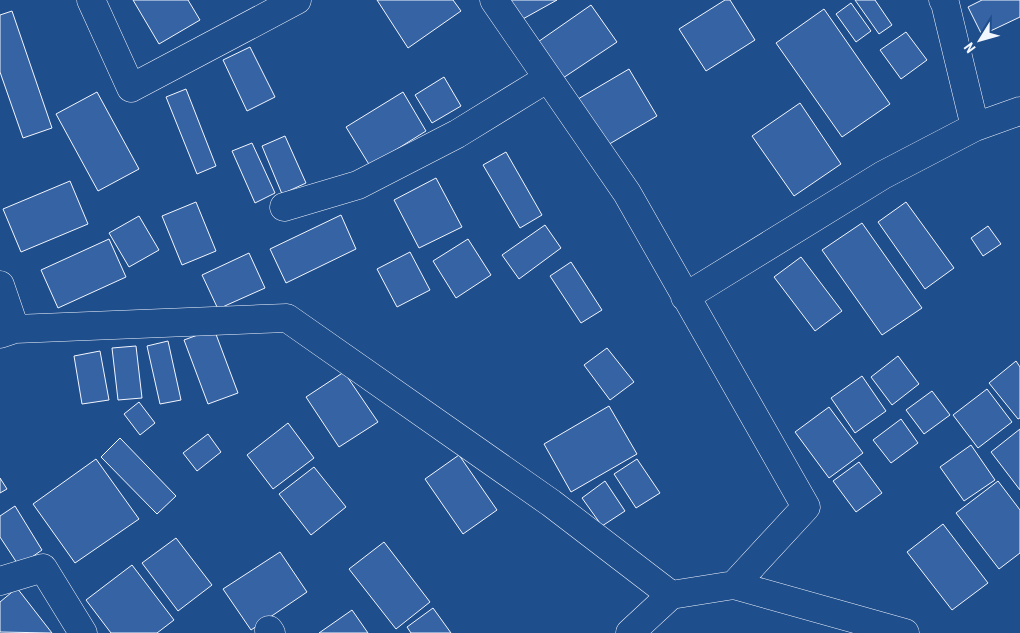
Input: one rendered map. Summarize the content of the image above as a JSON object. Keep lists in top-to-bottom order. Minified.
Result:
{"north":"bottom left"}
